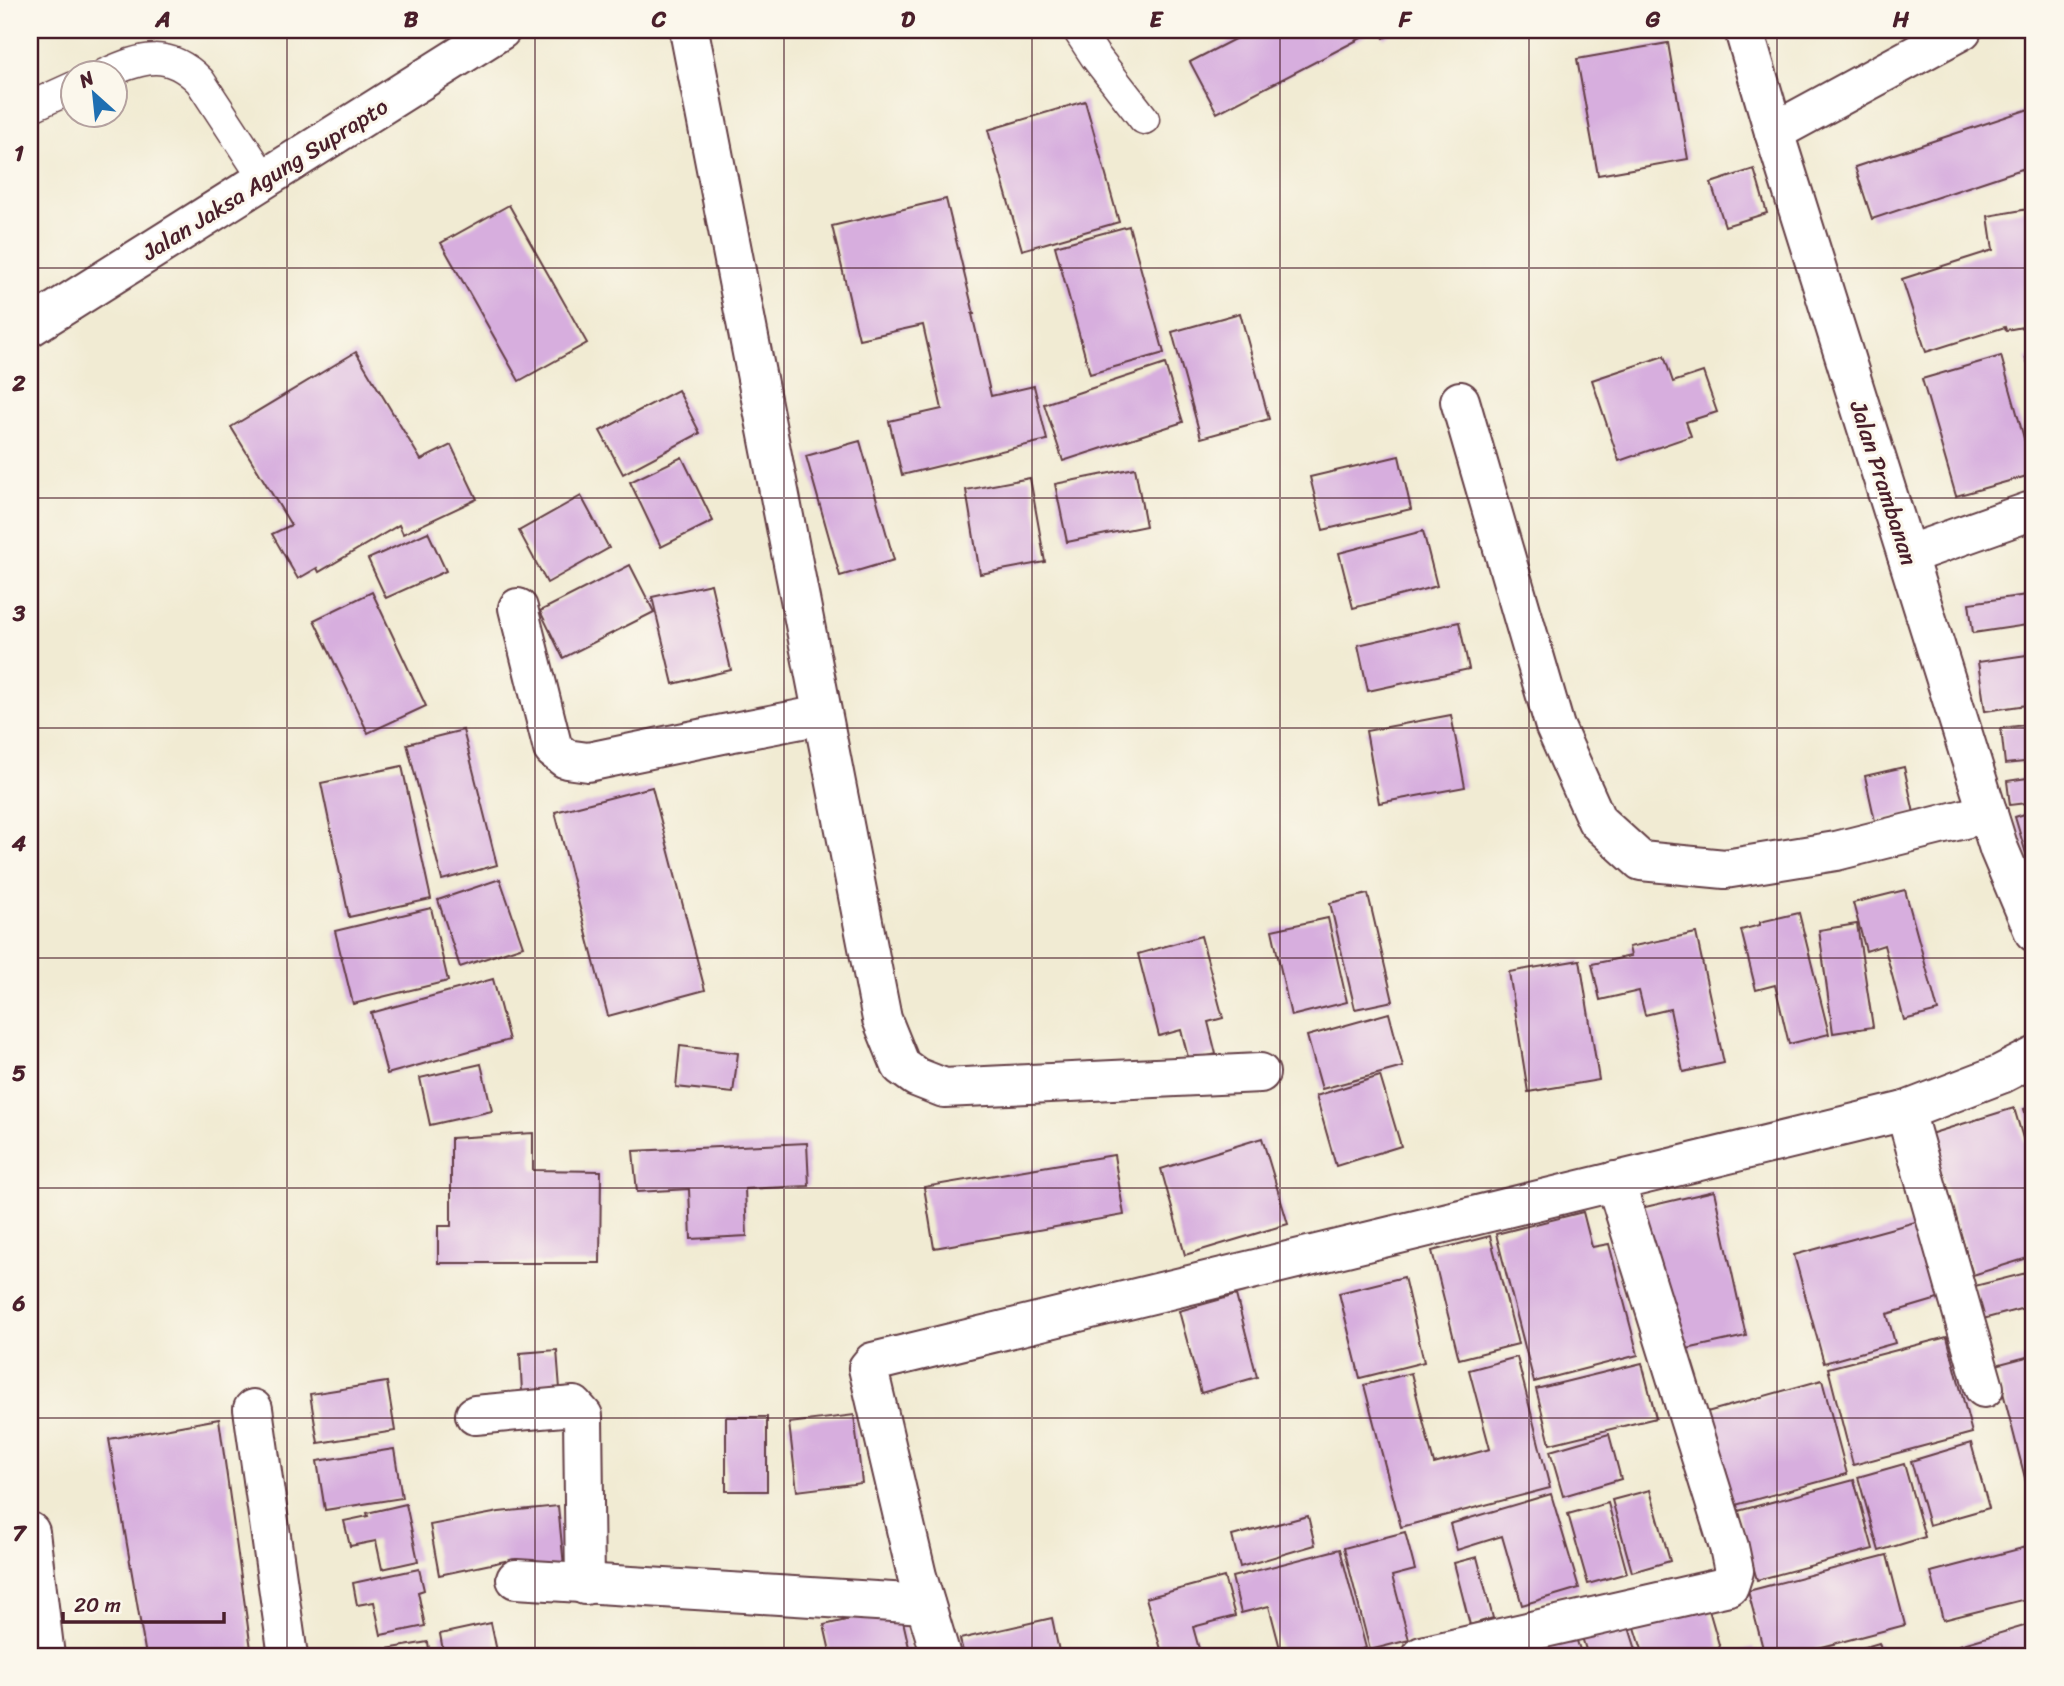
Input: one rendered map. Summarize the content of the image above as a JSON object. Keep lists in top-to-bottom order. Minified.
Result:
{"streets":{"street":["Jalan Jaksa Agung Suprapto","Jalan Prambanan"]},"scale_bar":"20 m","north":"top left","grid":{"columns":["A","B","C","D","E","F","G","H"],"rows":["1","2","3","4","5","6","7"]}}
